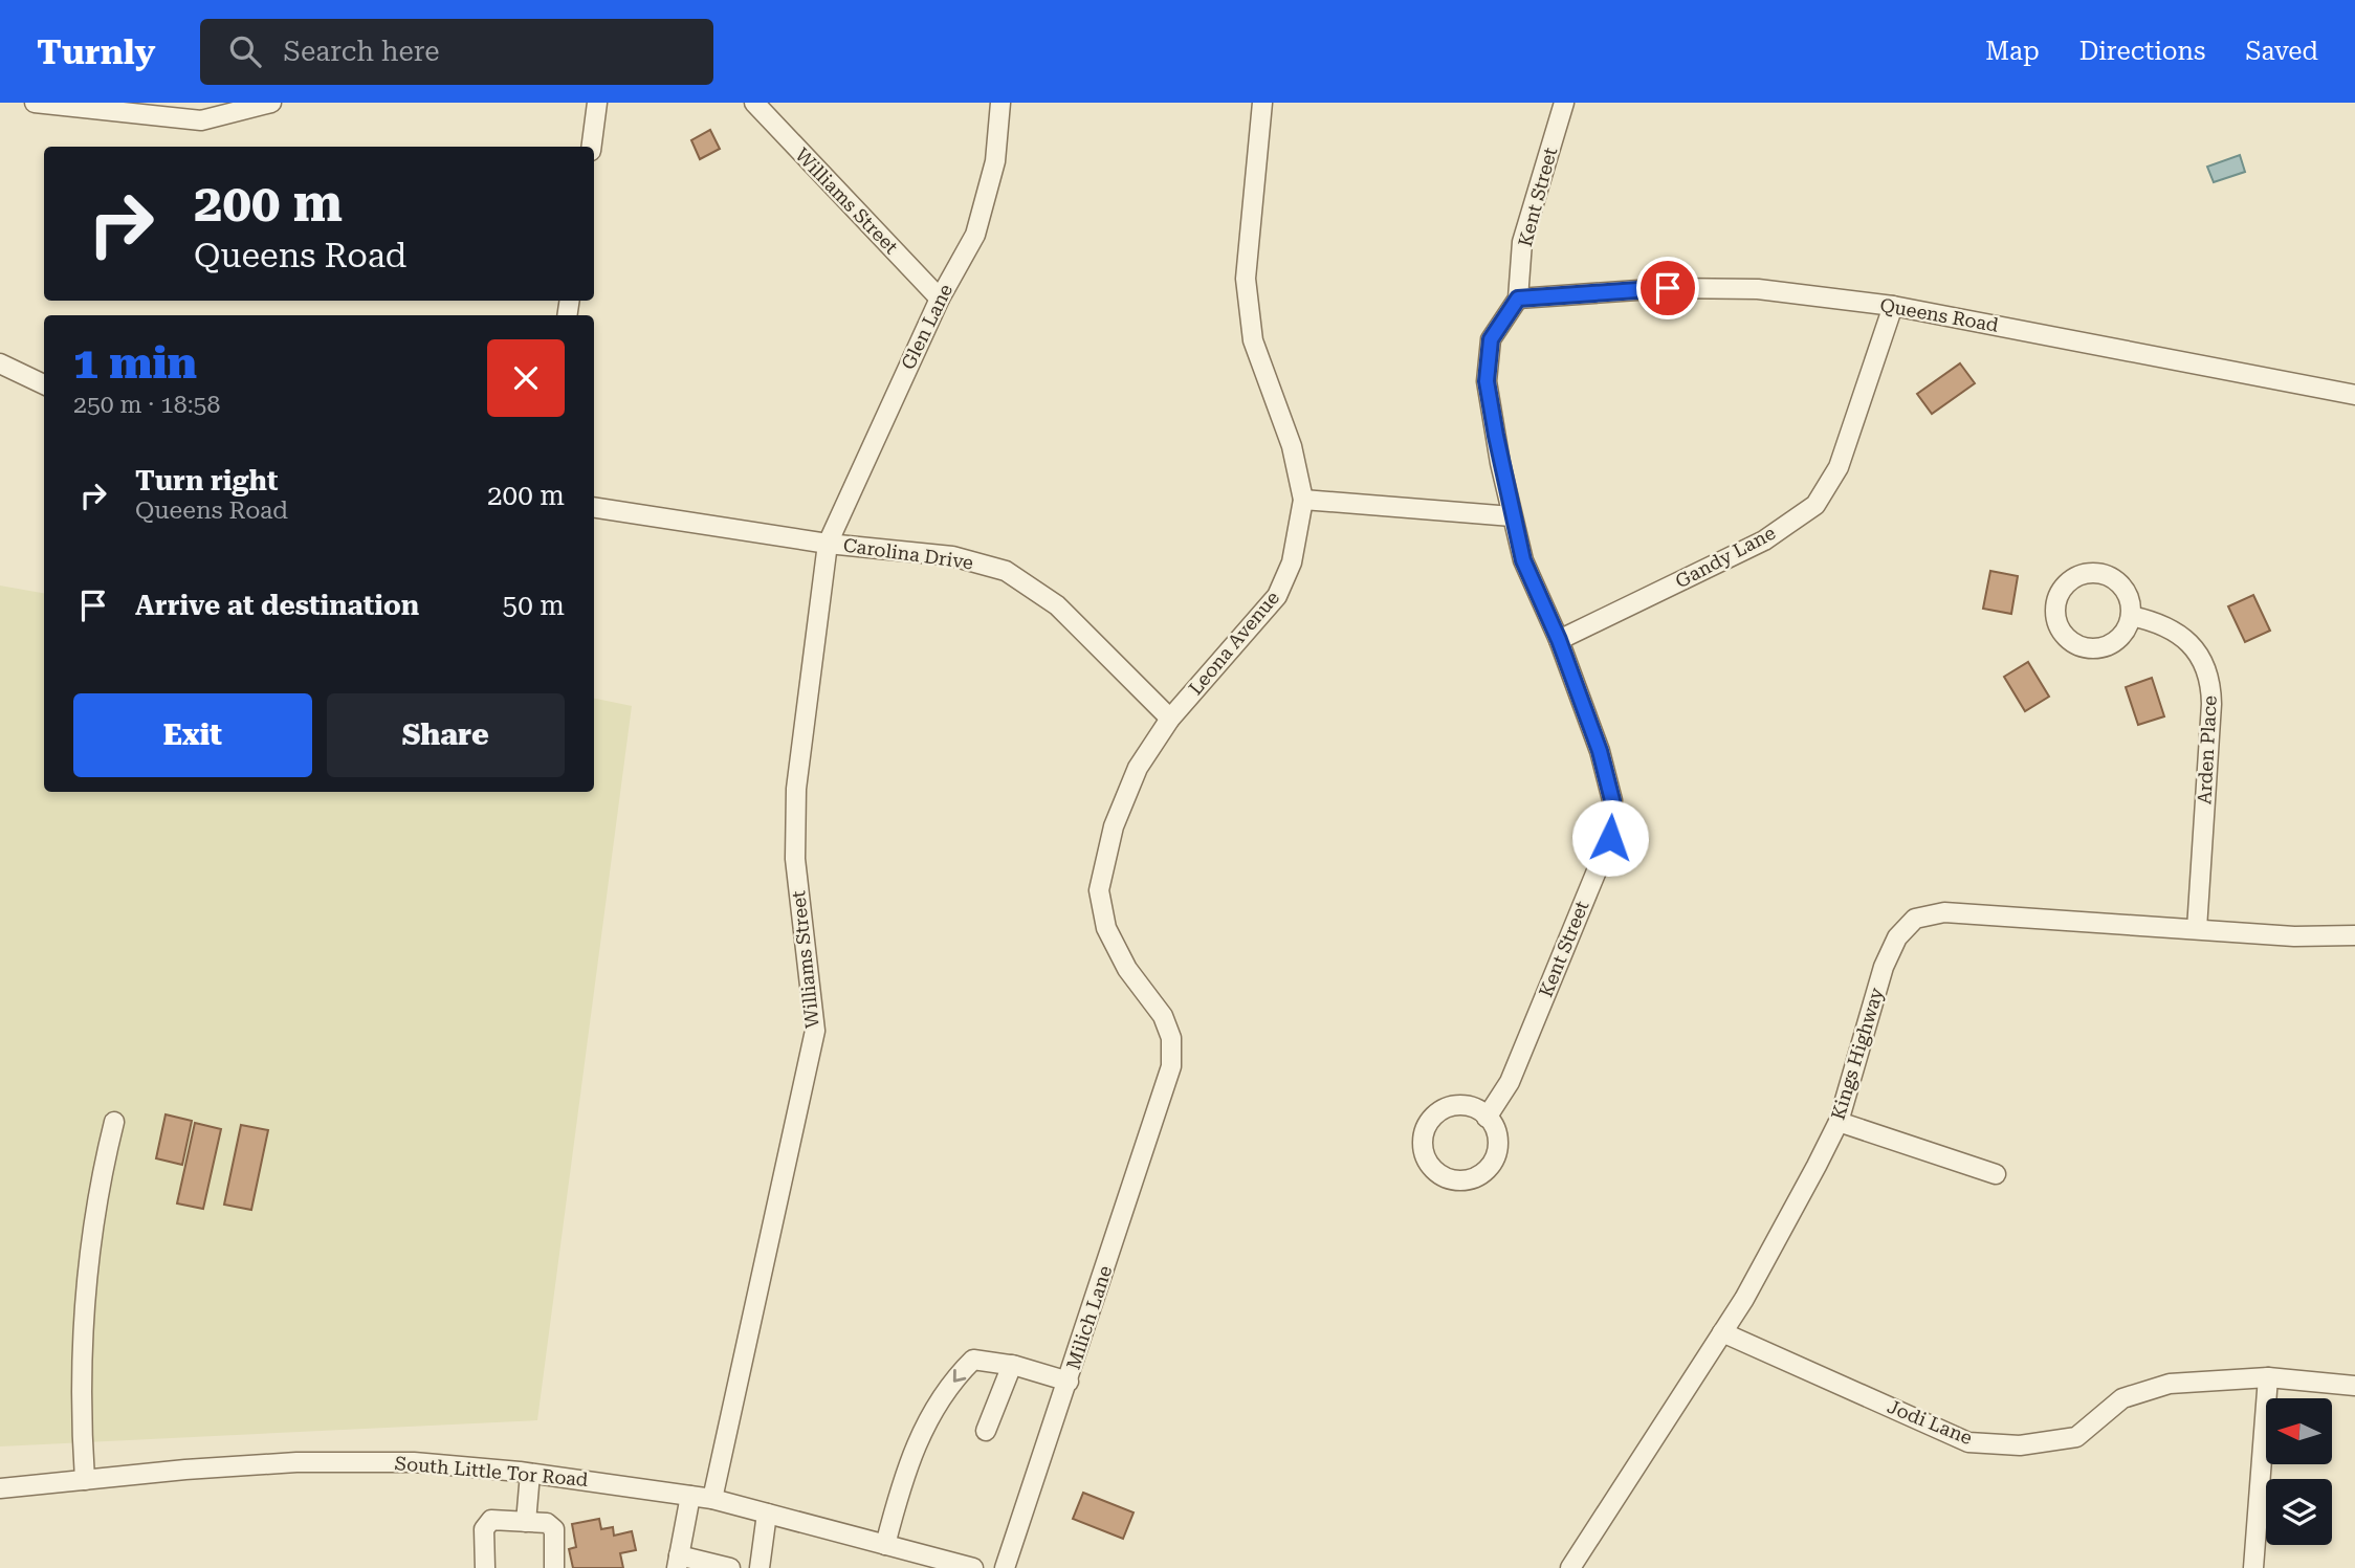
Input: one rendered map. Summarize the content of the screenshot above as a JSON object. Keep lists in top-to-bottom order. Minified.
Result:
{"streets":{"street":["Kent Street","Williams Street","Queens Road","Glen Lane","Carolina Drive","Gandy Lane","Leona Avenue","Arden Place","Kings Highway","Milich Lane","Jodi Lane","South Little Tor Road"]},"crossings":[["Kent Street","Queens Road"],["Kent Street","Gandy Lane"],["Williams Street","Glen Lane"],["Williams Street","Carolina Drive"],["Williams Street","South Little Tor Road"],["Queens Road","Gandy Lane"],["Glen Lane","Carolina Drive"],["Carolina Drive","Leona Avenue"],["Leona Avenue","Milich Lane"],["Arden Place","Kings Highway"],["Kings Highway","Jodi Lane"]],"north":"left","page":{"header":"Turnly","search":"Search here","nav":["Map","Directions","Saved"],"turn":["200 m","Queens Road"],"heading":["1 min","250 m · 18:58"],"list":[{"name":"Turn right","note":"Queens Road","value":"200 m"},{"name":"Arrive at destination","value":"50 m"}],"buttons":["Exit","Share"]}}
